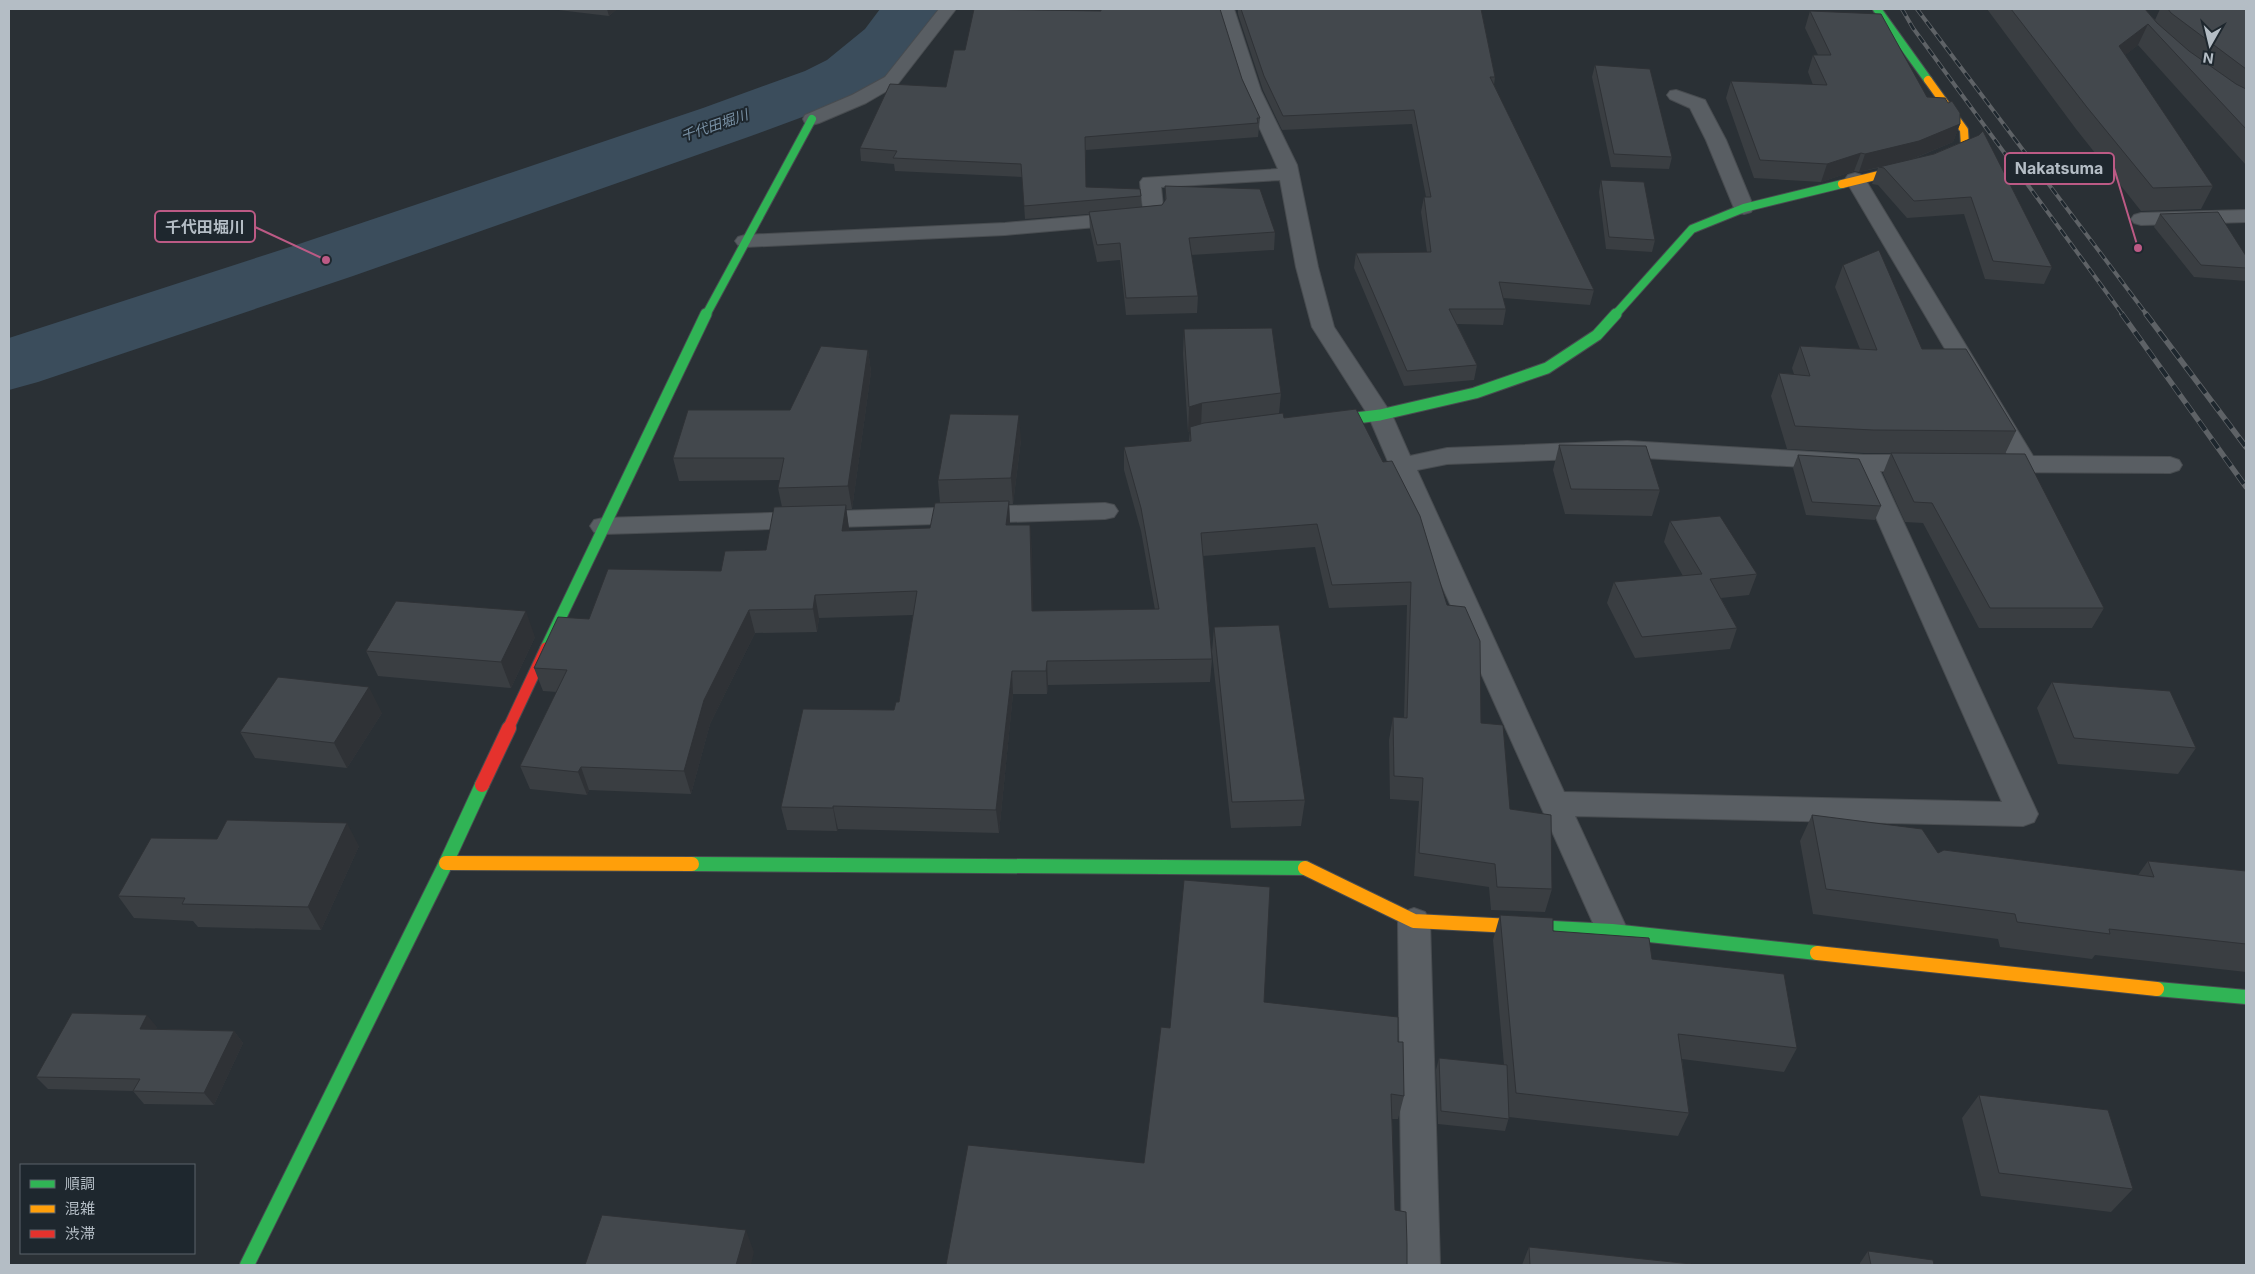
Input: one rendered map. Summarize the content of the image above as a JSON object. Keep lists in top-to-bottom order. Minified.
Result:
{"water":["千代田堀川"],"places":["Nakatsuma","千代田堀川"],"legend":["順調","混雑","渋滞"],"north":"bottom"}
